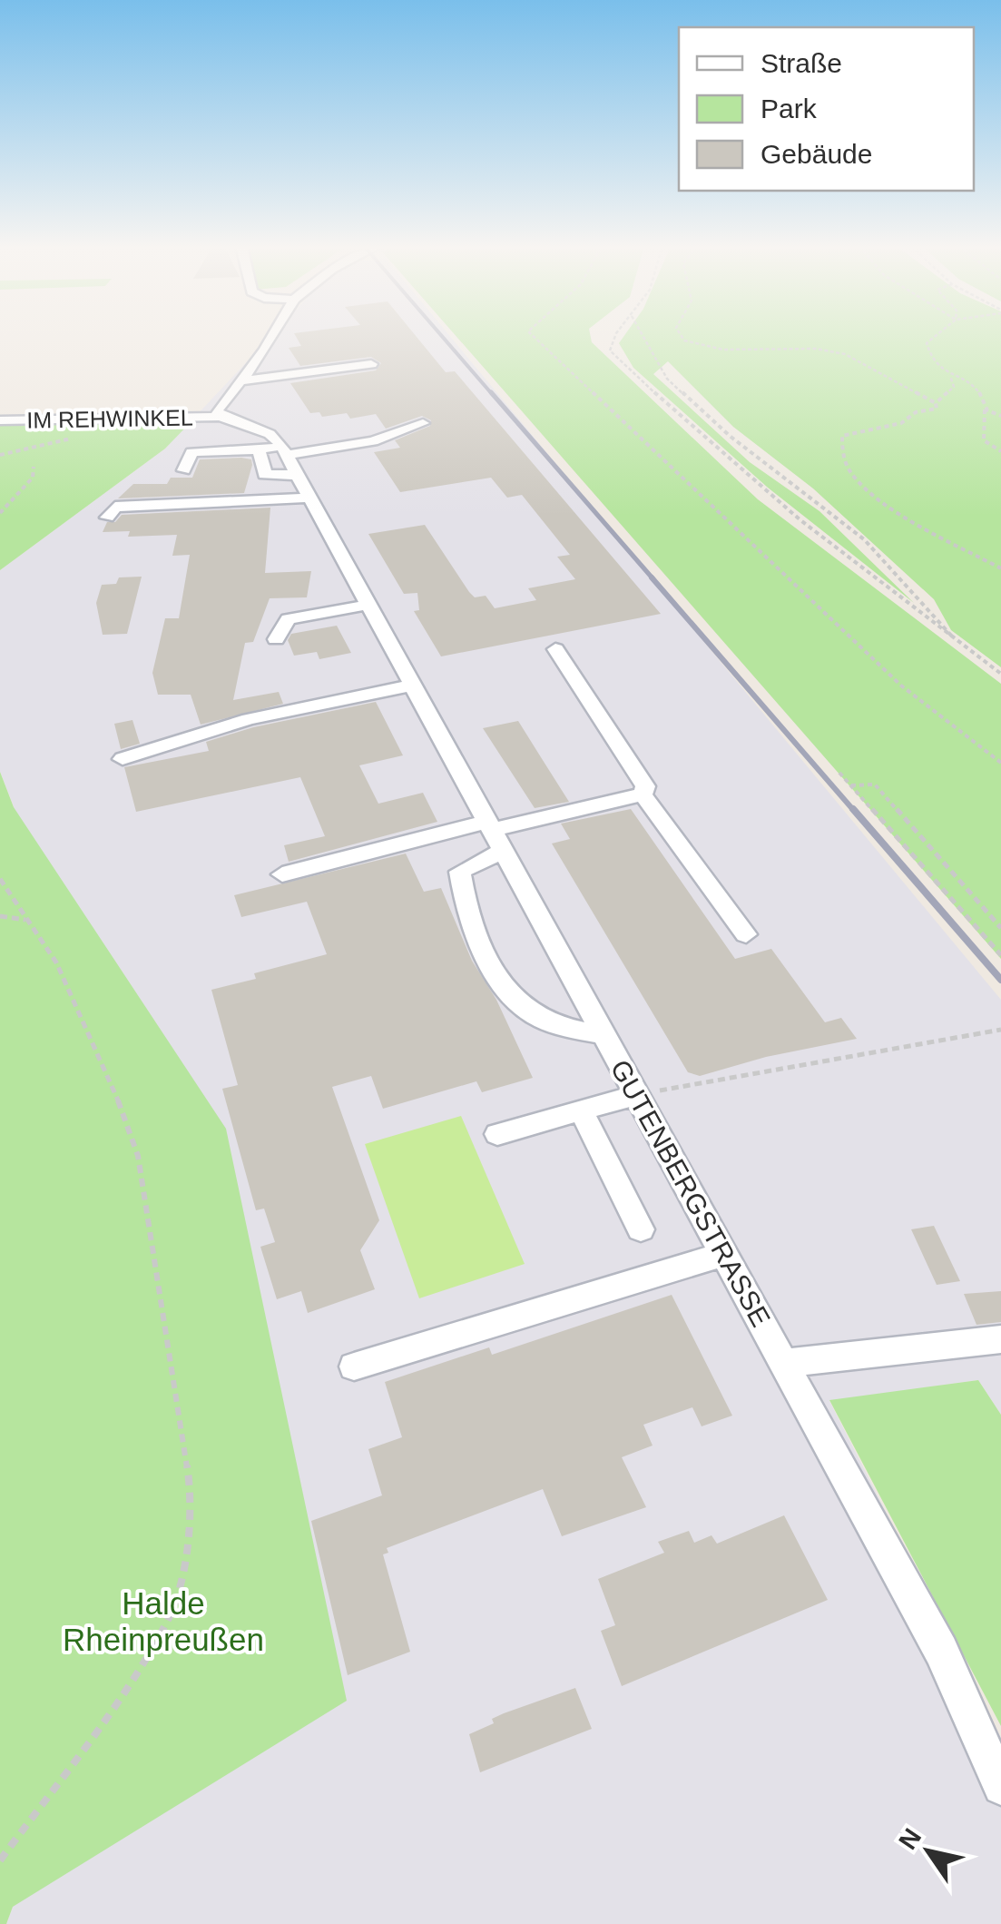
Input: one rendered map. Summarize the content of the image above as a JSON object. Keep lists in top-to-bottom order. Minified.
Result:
{"streets":{"street":["IM REHWINKEL","GUTENBERGSTRASSE"]},"parks":["Halde Rheinpreußen"],"legend":["Straße","Park","Gebäude"],"north":"top left"}
